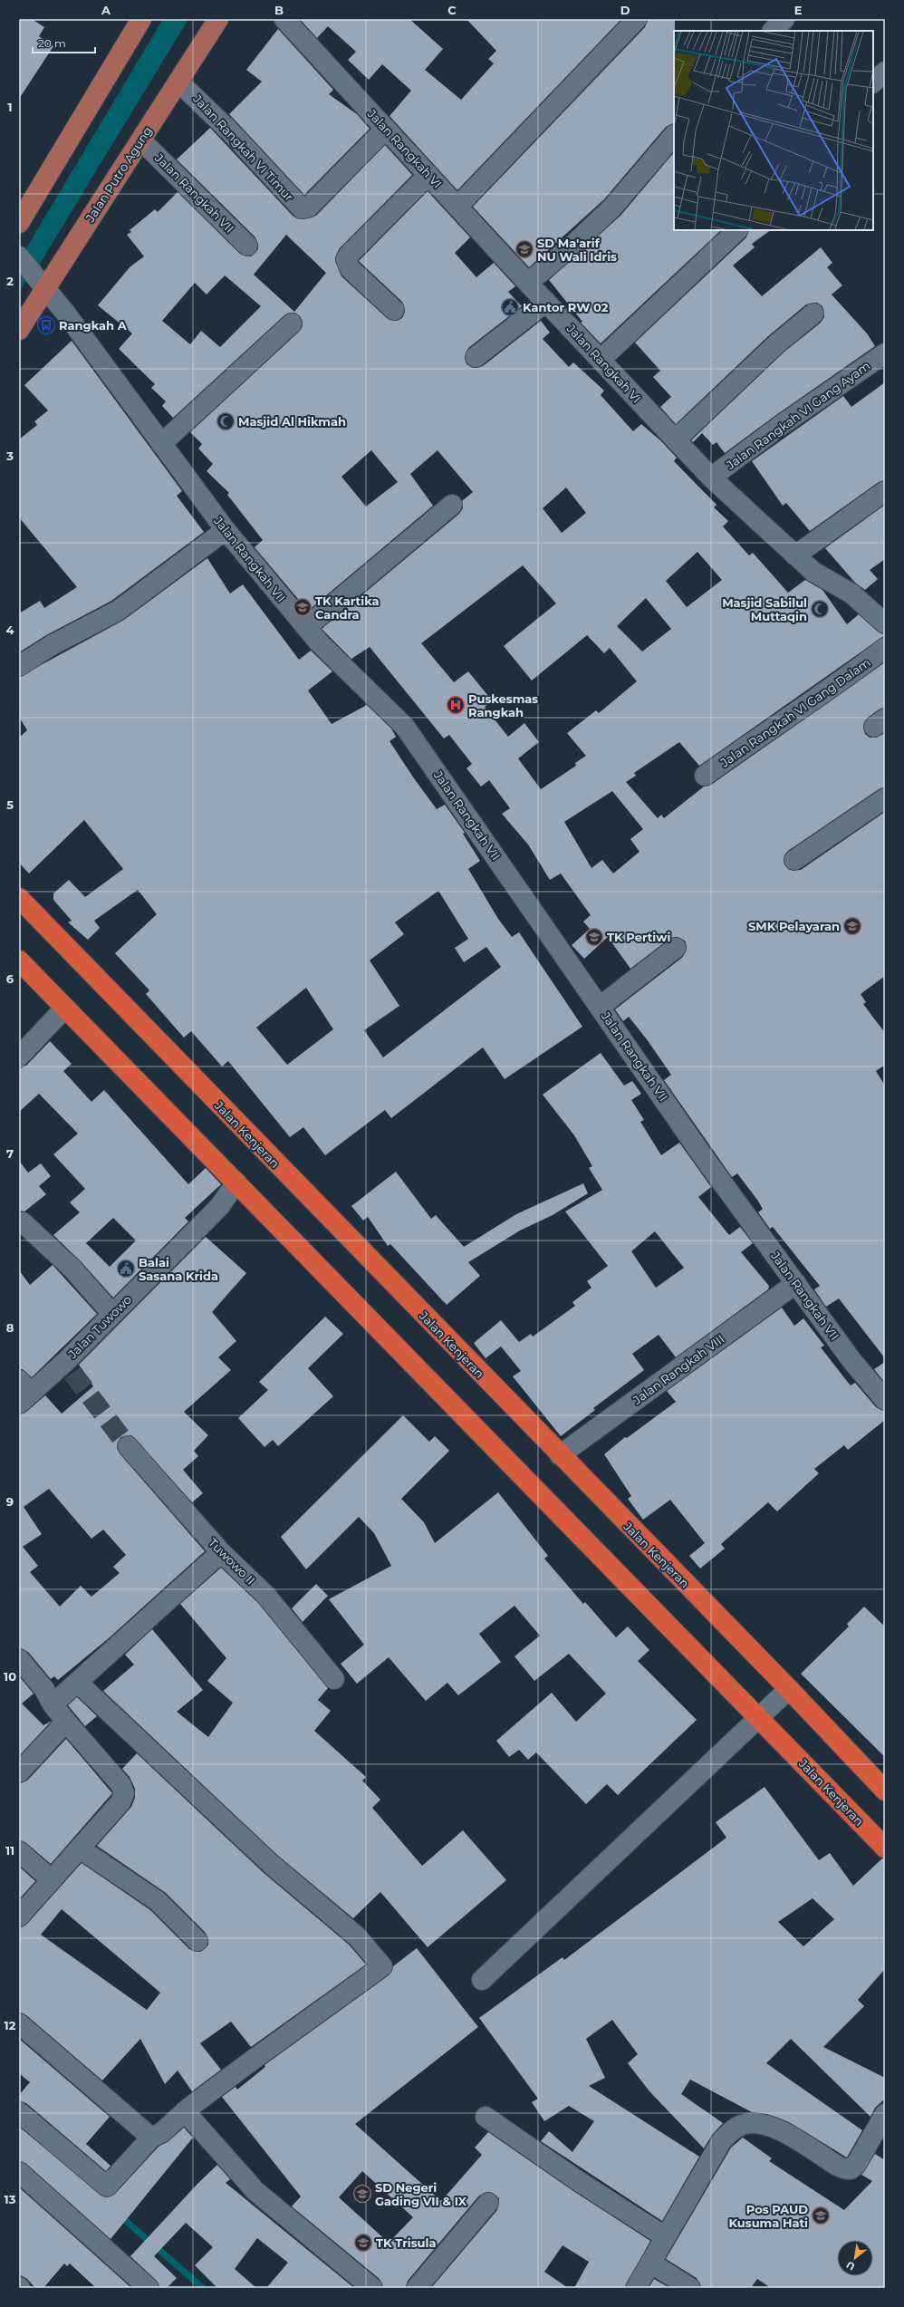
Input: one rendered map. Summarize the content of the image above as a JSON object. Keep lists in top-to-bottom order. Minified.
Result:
{"streets":{"highway":["Jalan Kenjeran"],"main road":["Jalan Putro Agung"],"street":["Jalan Rangkah VI Timur","Jalan Rangkah VI","Jalan Rangkah VII","Jalan Rangkah VI Gang Ayam","Jalan Rangkah VI Gang Dalam","Jalan Tuwowo","Jalan Rangkah VIII","Tuwowo II"]},"crossings":[["Jalan Rangkah VI Timur","Jalan Rangkah VI"],["Jalan Rangkah VI Timur","Jalan Putro Agung"],["Jalan Rangkah VI","Jalan Rangkah VI Gang Ayam"],["Jalan Putro Agung","Jalan Rangkah VII"],["Jalan Rangkah VII","Jalan Rangkah VIII"],["Jalan Kenjeran","Jalan Tuwowo"],["Jalan Kenjeran","Jalan Rangkah VIII"]],"places":{"school or university":["SD Ma'arif NU Wali Idris","TK Kartika Candra","SMK Pelayaran","TK Pertiwi","SD Negeri Gading VII & IX","Pos PAUD Kusuma Hati","TK Trisula"],"public building":["Kantor RW 02","Balai Sasana Krida"],"bus stop":["Rangkah A"],"mosque":["Masjid Al Hikmah","Masjid Sabilul Muttaqin"],"hospital":["Puskesmas Rangkah"]},"scale_bar":"20 m","north":"bottom left","grid":{"columns":["A","B","C","D","E"],"rows":["1","2","3","4","5","6","7","8","9","10","11","12","13"]}}
